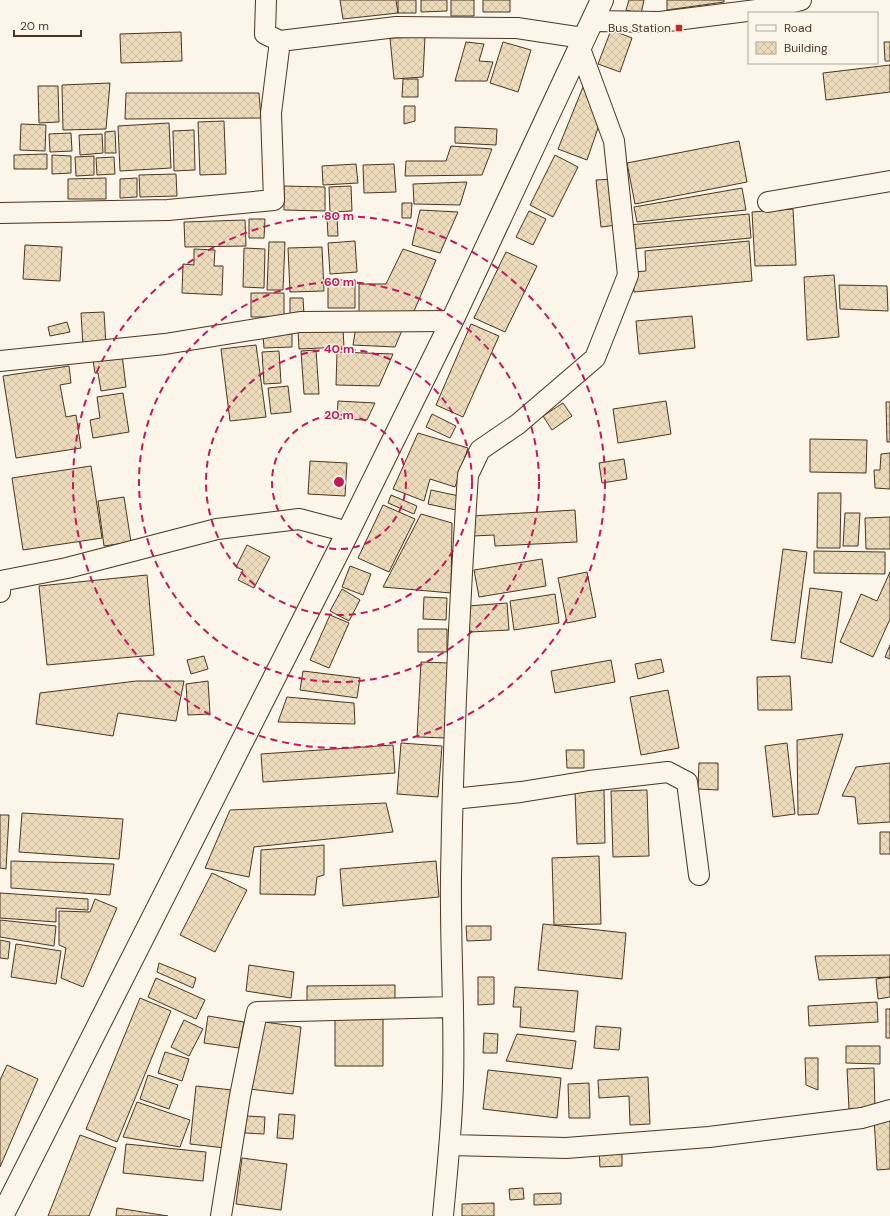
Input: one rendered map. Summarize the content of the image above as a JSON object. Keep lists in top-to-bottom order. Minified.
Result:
{"places":{"transit":["Bus Station"]},"legend":["Road","Building"],"scale_bar":"20 m","rings":["80 m","60 m","40 m","20 m"]}
